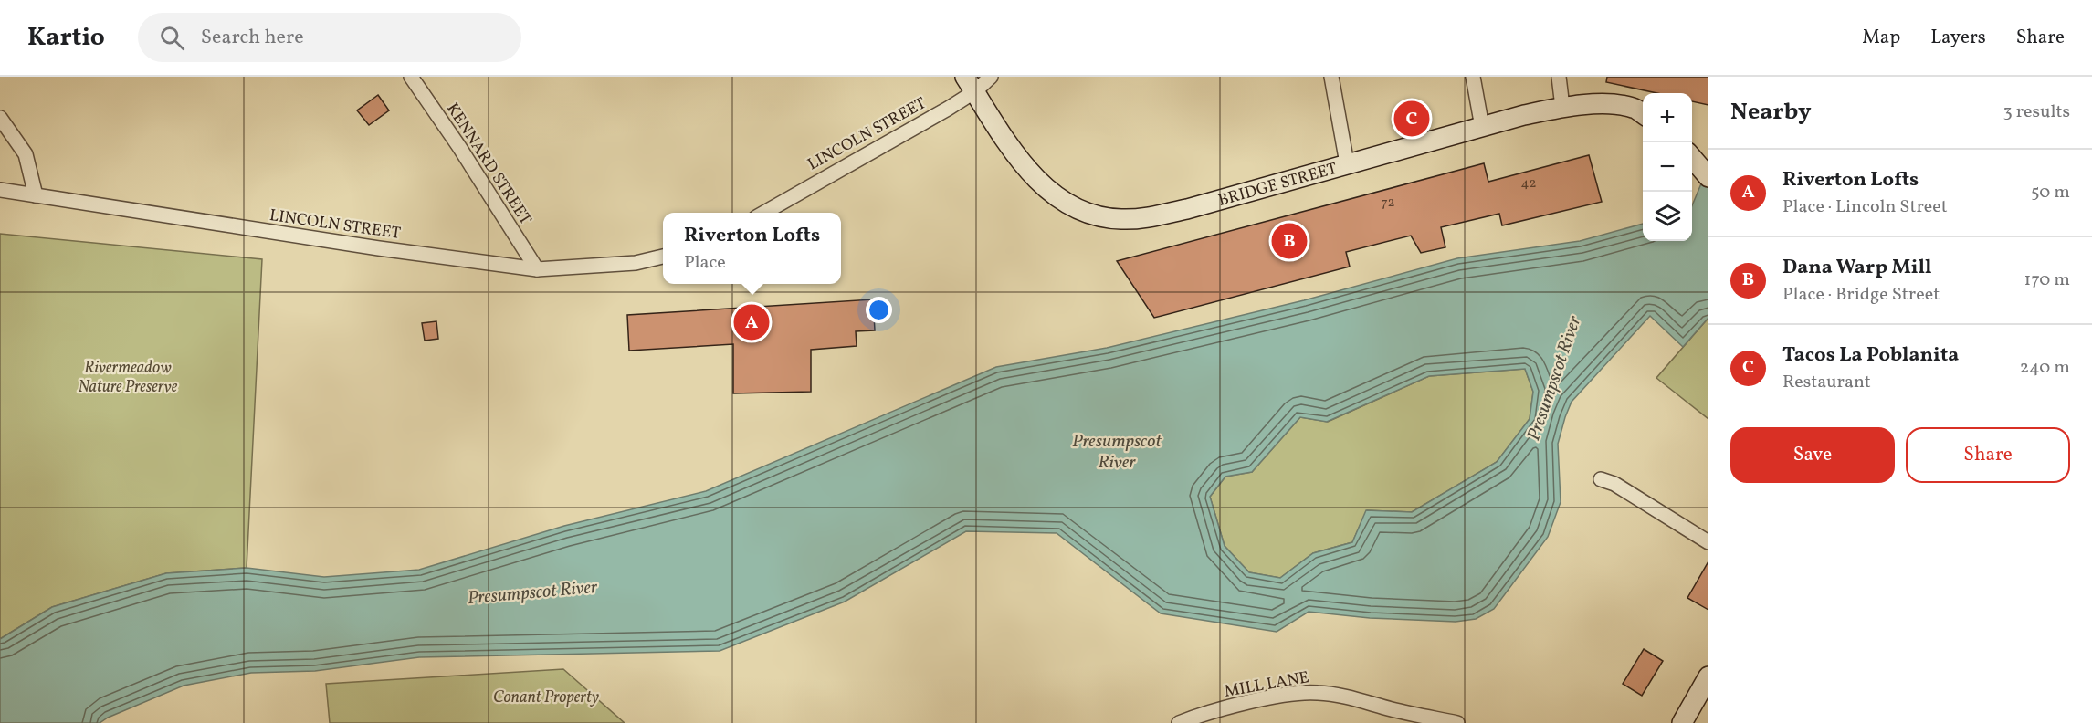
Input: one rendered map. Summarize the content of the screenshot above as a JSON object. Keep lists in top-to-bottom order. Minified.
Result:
{"streets":{"street":["LINCOLN STREET","KENNARD STREET","BRIDGE STREET","MILL LANE"]},"crossings":[["LINCOLN STREET","KENNARD STREET"],["LINCOLN STREET","BRIDGE STREET"]],"water":["Presumpscot River"],"parks":["Rivermeadow Nature Preserve","Conant Property"],"house_numbers":["42","72"],"page":{"header":"Kartio","search":"Search here","nav":["Map","Layers","Share"],"heading":["Nearby","3 results"],"map_buttons":["+","−"],"pins":["C","B","A"],"list":[{"mark":"A","name":"Riverton Lofts","note":"Place · Lincoln Street","value":"50 m"},{"mark":"B","name":"Dana Warp Mill","note":"Place · Bridge Street","value":"170 m"},{"mark":"C","name":"Tacos La Poblanita","note":"Restaurant","value":"240 m"}],"popup":["Riverton Lofts","Place"],"buttons":["Save","Share"]}}
